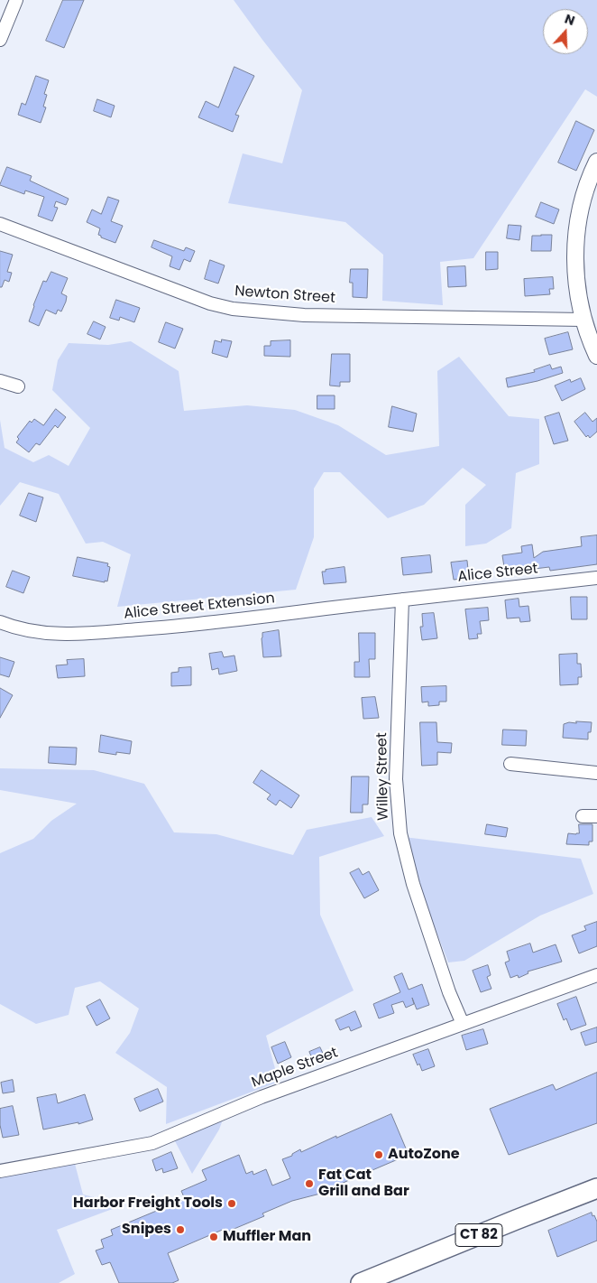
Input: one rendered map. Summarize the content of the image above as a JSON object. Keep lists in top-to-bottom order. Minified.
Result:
{"streets":{"main road":["CT 82"],"street":["Newton Street","Alice Street","Alice Street Extension","Willey Street","Maple Street"]},"crossings":[["Alice Street","Alice Street Extension"],["Alice Street","Willey Street"],["Alice Street Extension","Willey Street"],["Willey Street","Maple Street"]],"places":["AutoZone","Fat Cat Grill and Bar","Harbor Freight Tools","Snipes","Muffler Man"],"north":"top"}
